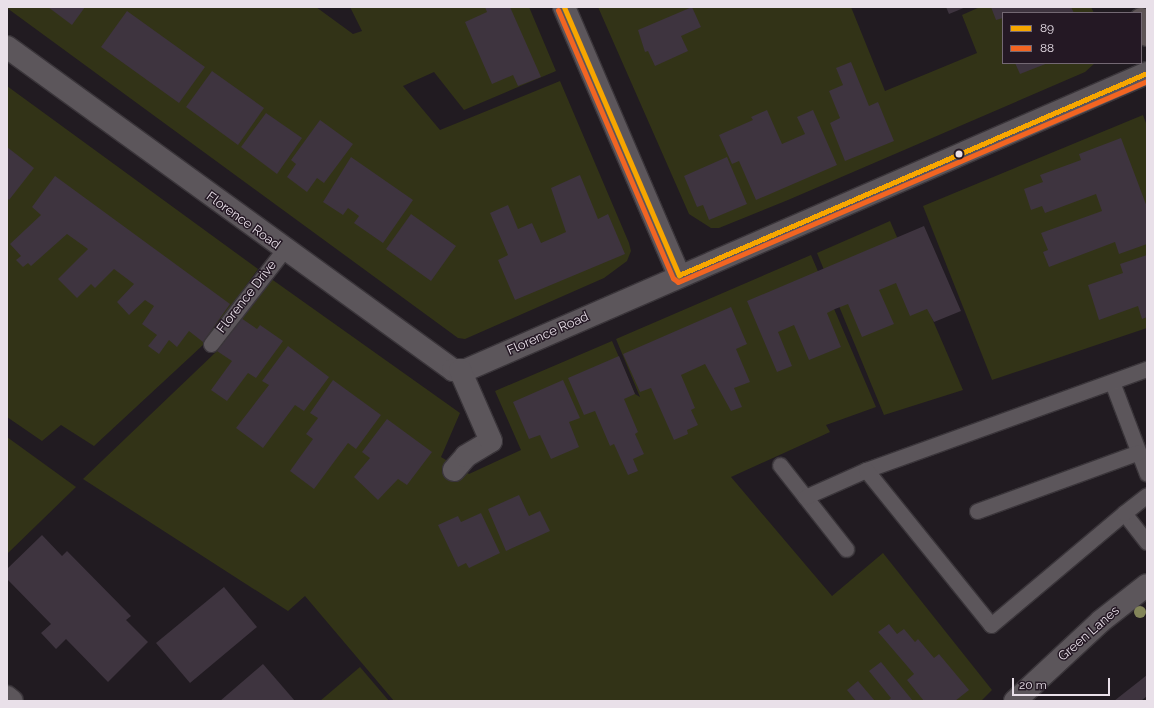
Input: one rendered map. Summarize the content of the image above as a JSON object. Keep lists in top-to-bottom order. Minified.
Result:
{"streets":{"street":["Florence Road","Green Lanes"],"lane":["Florence Drive"]},"crossings":[["Florence Road","Florence Drive"]],"lines":["transit line 89","transit line 88"],"legend":["89","88"],"scale_bar":"20 m"}
